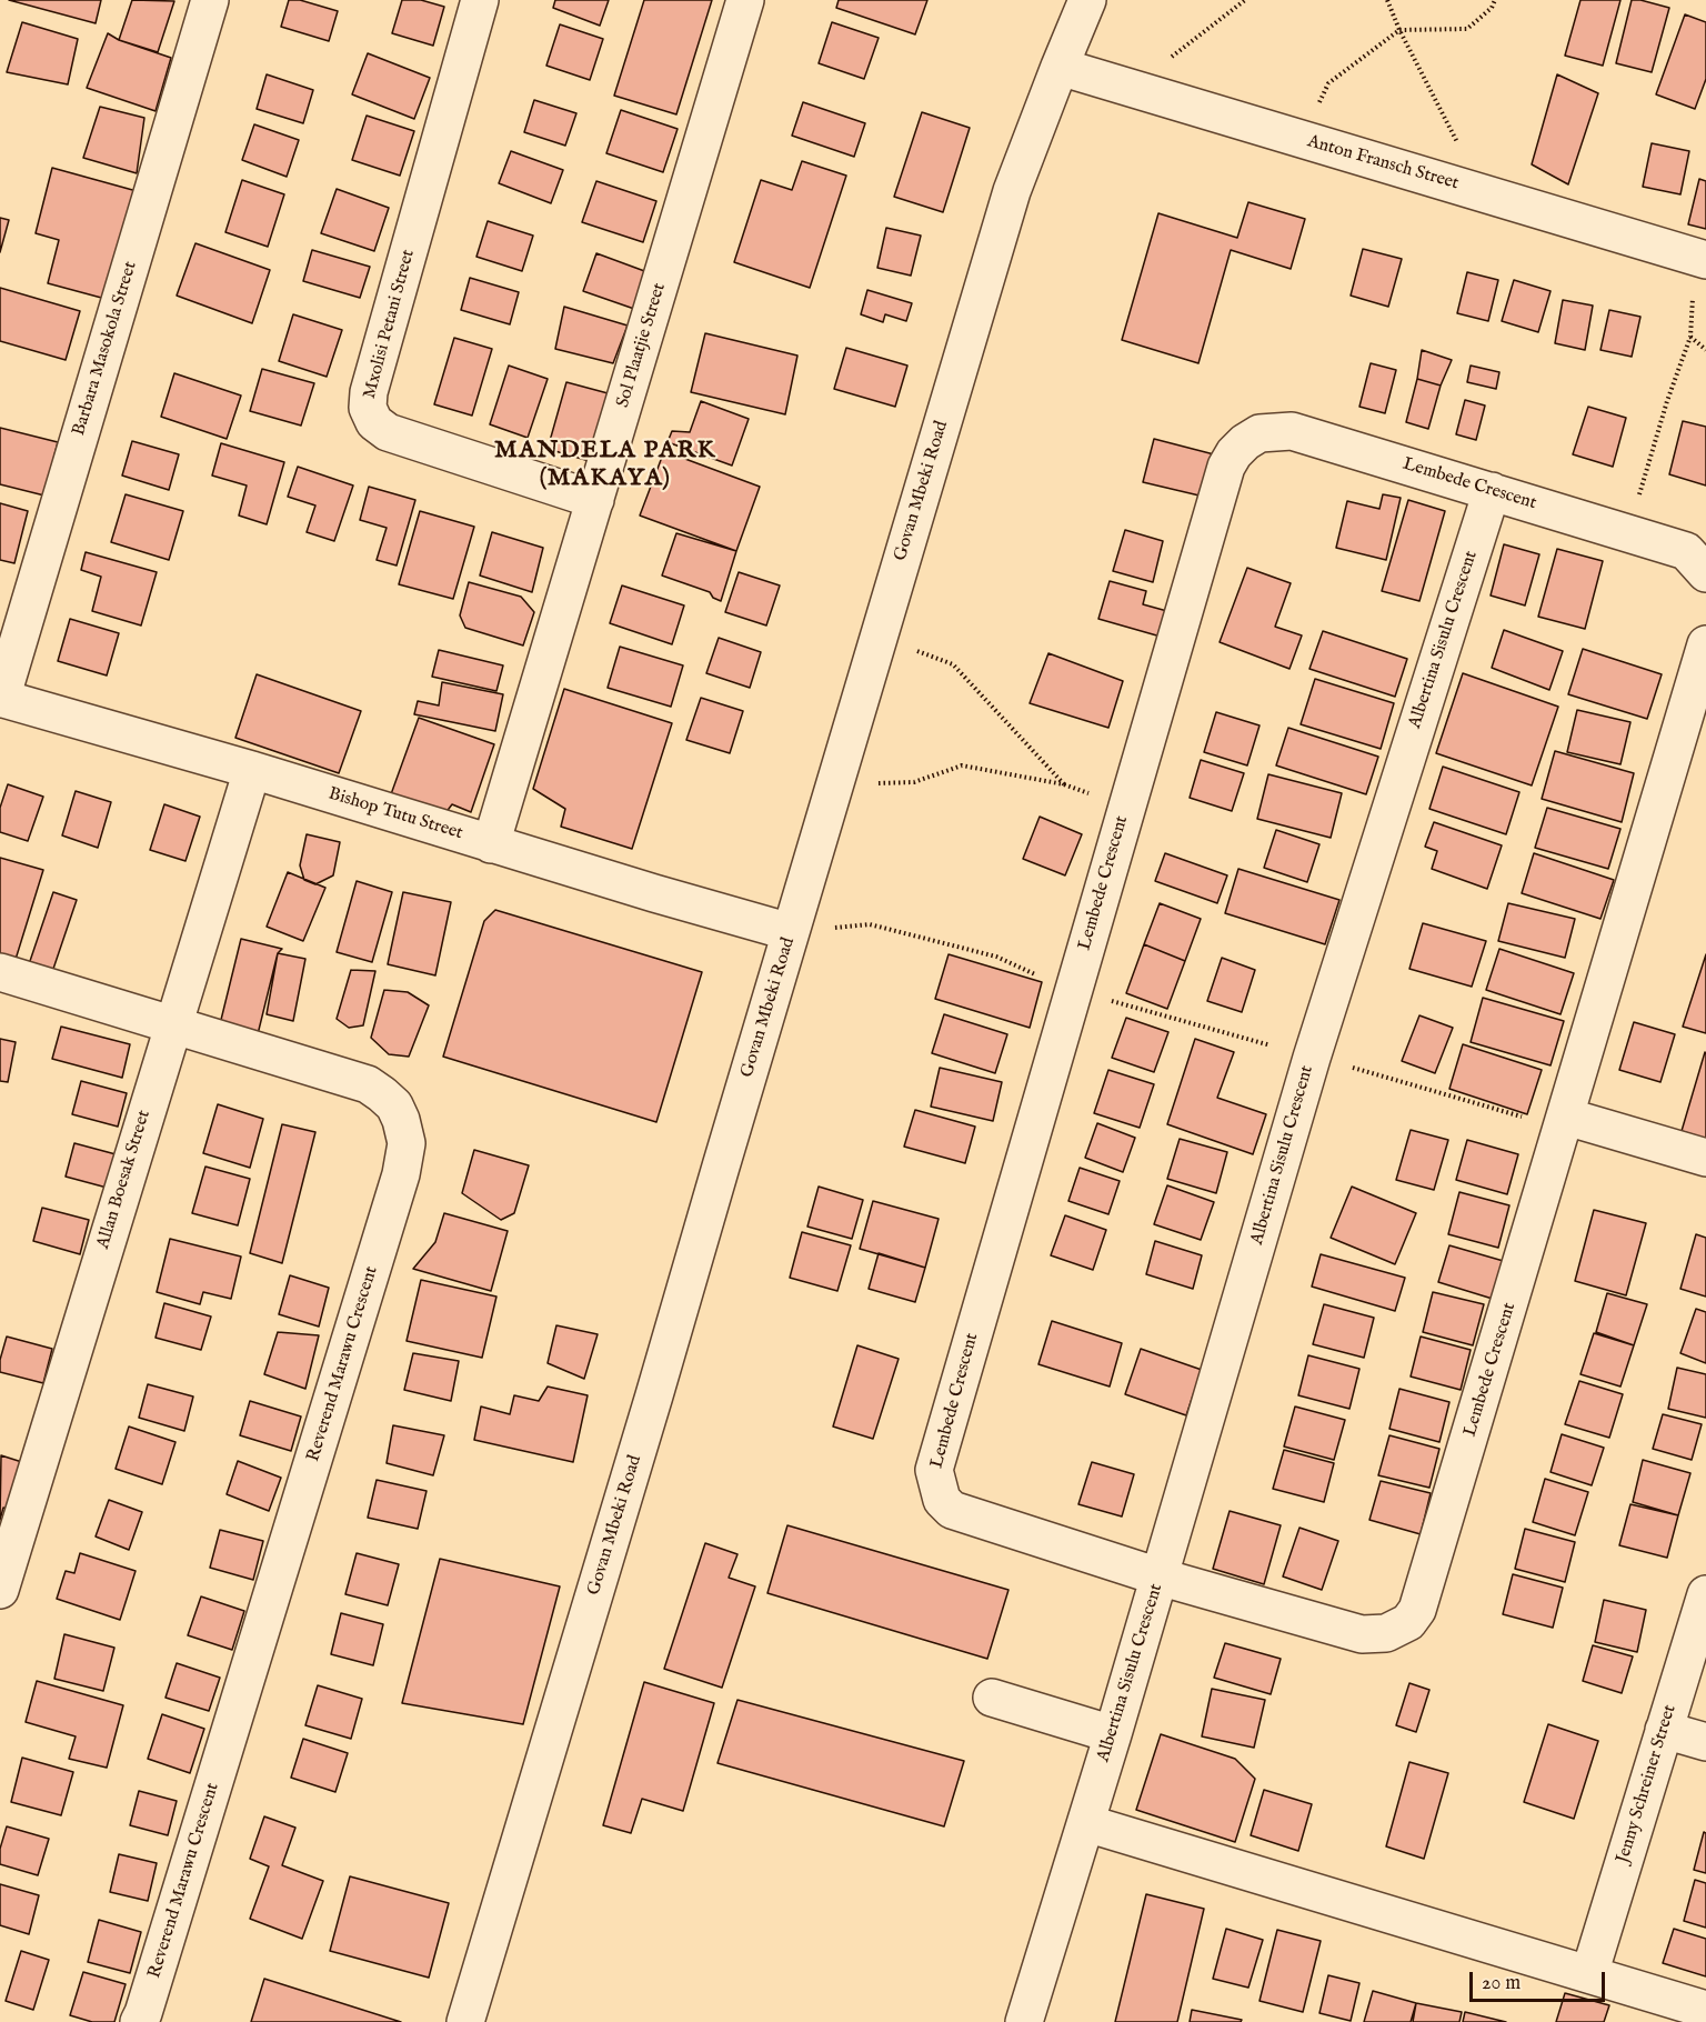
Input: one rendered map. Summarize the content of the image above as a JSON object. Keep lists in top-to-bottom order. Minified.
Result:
{"streets":{"street":["Anton Fransch Street","Mxolisi Petani Street","Sol Plaatjie Street","Barbara Masokola Street","Lembede Crescent","Govan Mbeki Road","Albertina Sisulu Crescent","Bishop Tutu Street","Allan Boesak Street","Reverend Marawu Crescent","Jenny Schreiner Street"]},"crossings":[["Anton Fransch Street","Govan Mbeki Road"],["Mxolisi Petani Street","Sol Plaatjie Street"],["Sol Plaatjie Street","Bishop Tutu Street"],["Barbara Masokola Street","Bishop Tutu Street"],["Lembede Crescent","Albertina Sisulu Crescent"],["Govan Mbeki Road","Bishop Tutu Street"],["Bishop Tutu Street","Allan Boesak Street"],["Allan Boesak Street","Reverend Marawu Crescent"]],"districts":["MANDELA PARK (MAKAYA)"],"scale_bar":"20 m"}
